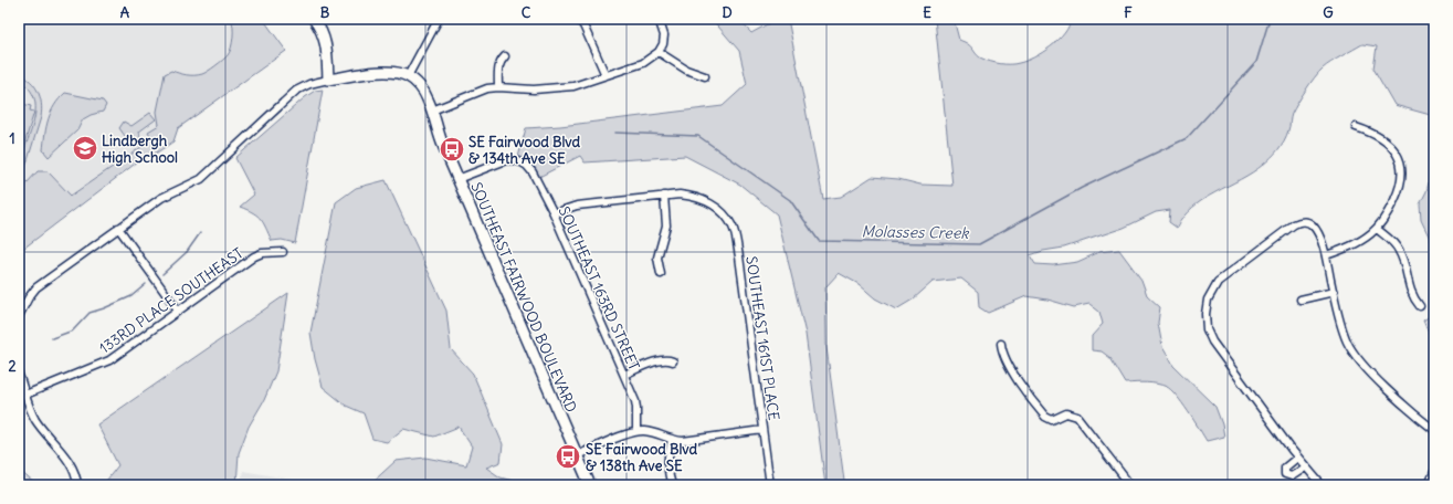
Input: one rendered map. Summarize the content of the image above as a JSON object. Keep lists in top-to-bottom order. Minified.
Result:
{"streets":{"street":["SOUTHEAST 163RD STREET","SOUTHEAST FAIRWOOD BOULEVARD","133RD PLACE SOUTHEAST","SOUTHEAST 161ST PLACE"]},"crossings":[["SOUTHEAST 163RD STREET","SOUTHEAST FAIRWOOD BOULEVARD"]],"water":["Molasses Creek"],"places":{"school or university":["Lindbergh High School"],"bus stop":["SE Fairwood Blvd & 134th Ave SE","SE Fairwood Blvd & 138th Ave SE"]},"grid":{"columns":["A","B","C","D","E","F","G"],"rows":["1","2"]}}
